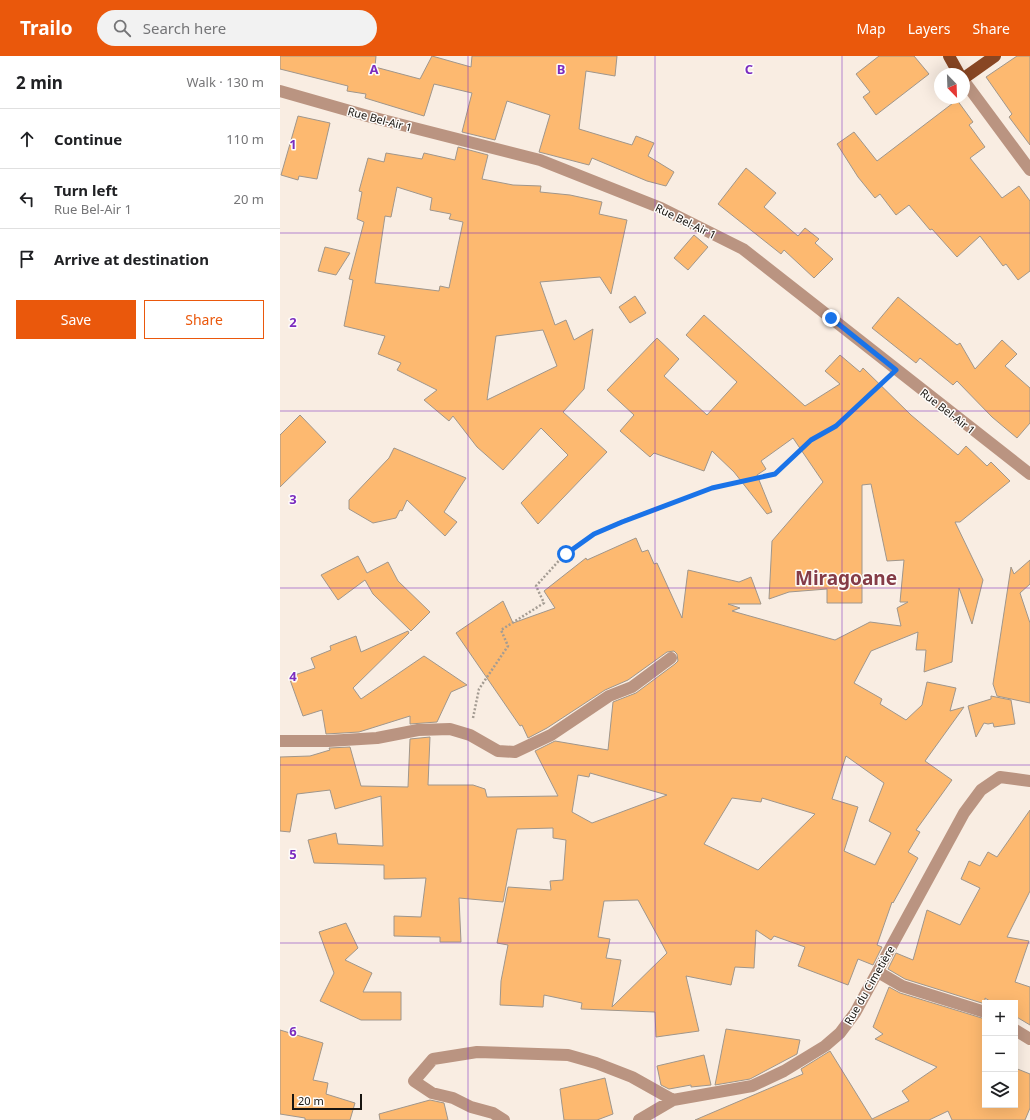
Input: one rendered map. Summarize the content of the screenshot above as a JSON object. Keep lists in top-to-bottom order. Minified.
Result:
{"streets":{"street":["Rue Bel-Air 1","Rue du Cimetière"]},"districts":["Miragoane"],"scale_bar":"20 m","north":"bottom right","page":{"header":"Trailo","search":"Search here","nav":["Map","Layers","Share"],"heading":["2 min","Walk · 130 m"],"list":[["Continue","110 m"],["Turn left","Rue Bel-Air 1","20 m"],"Arrive at destination"],"buttons":["Save","Share"],"map_buttons":["+","−"],"scale":"20 m"},"grid":{"columns":["A","B","C"],"rows":["1","2","3","4","5","6"]}}
